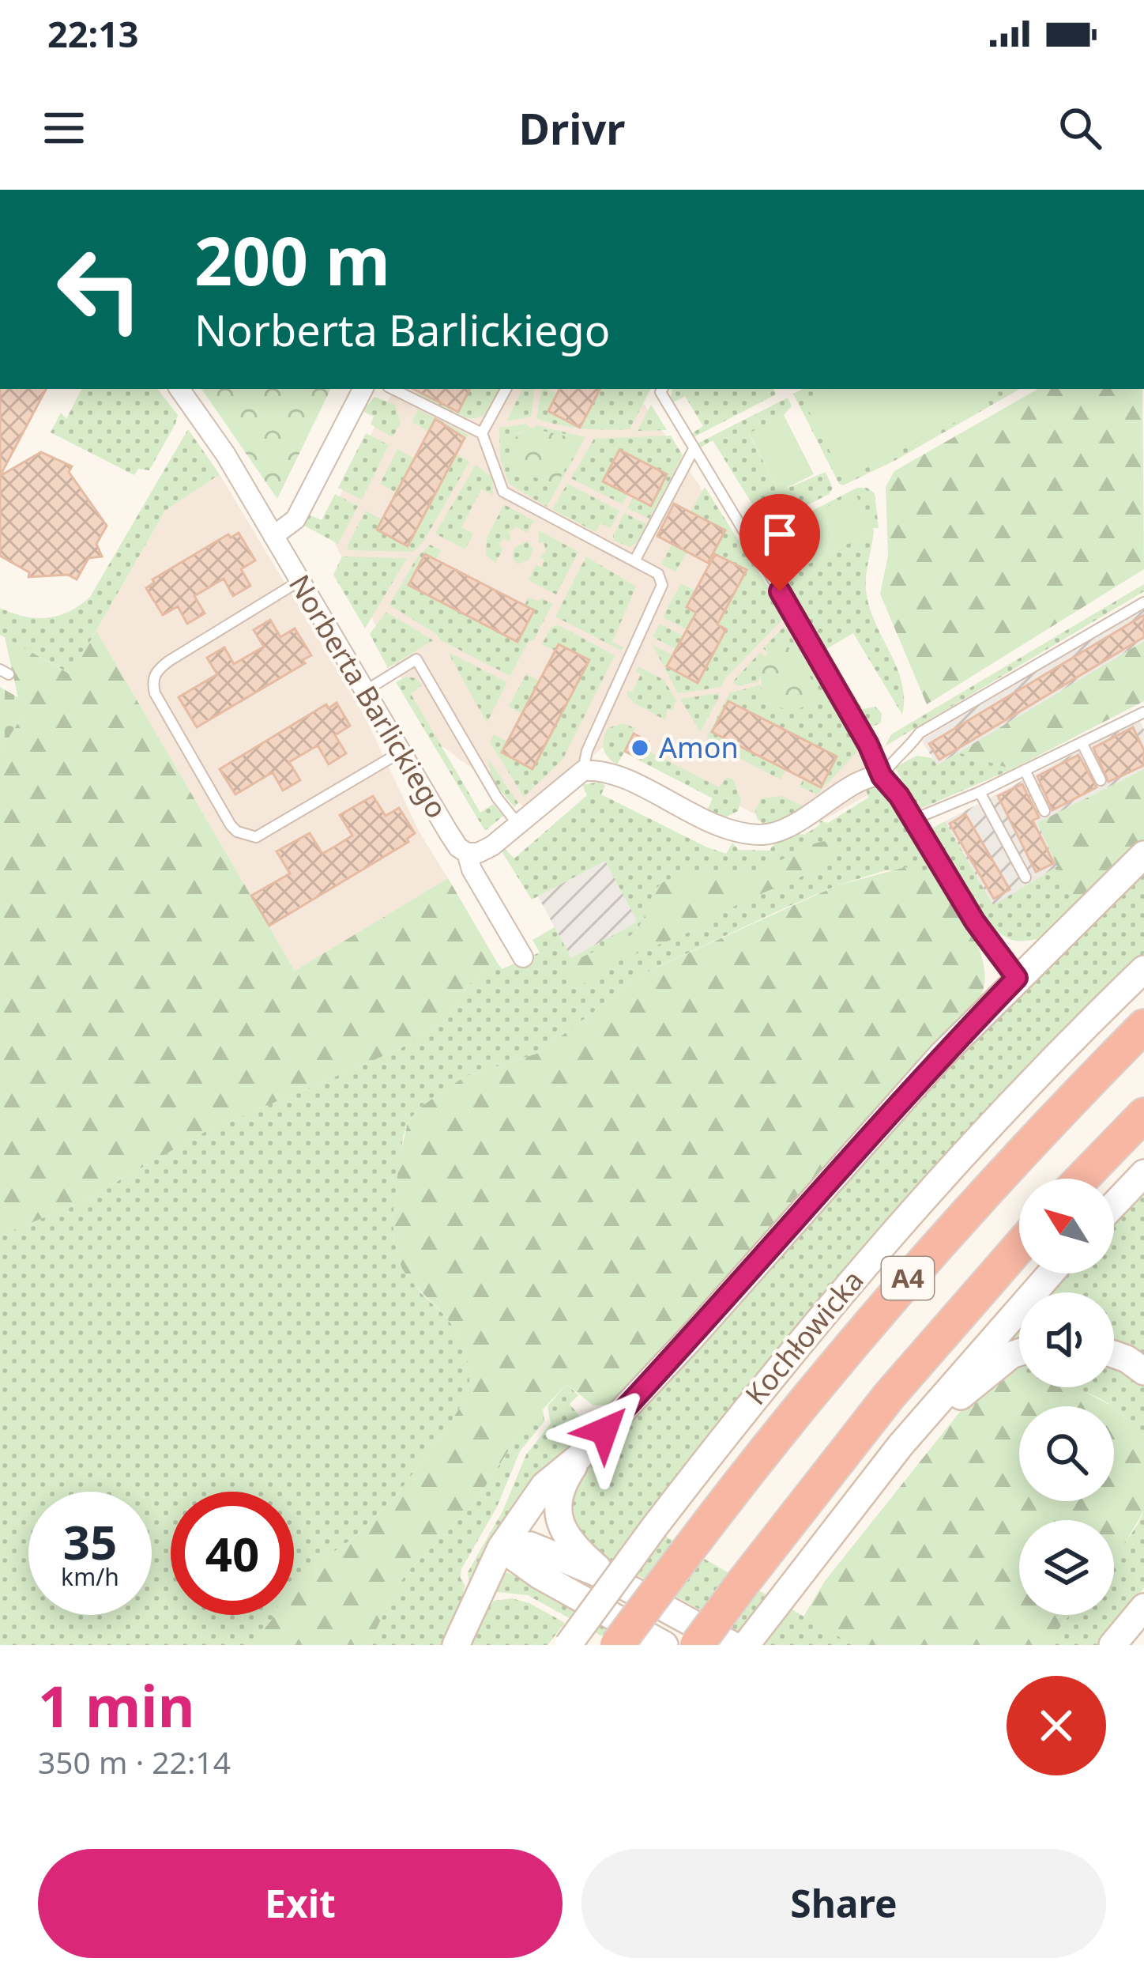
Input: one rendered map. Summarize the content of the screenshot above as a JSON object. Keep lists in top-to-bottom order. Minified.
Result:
{"streets":{"highway":["A4"],"street":["Norberta Barlickiego","Kochłowicka"]},"places":["Amon"],"north":"top left","page":{"status":"22:13","header":"Drivr","turn":["200 m","Norberta Barlickiego"],"speed":"35 km/h","limit":"40","heading":["1 min","350 m · 22:14"],"buttons":["Exit","Share"]}}
